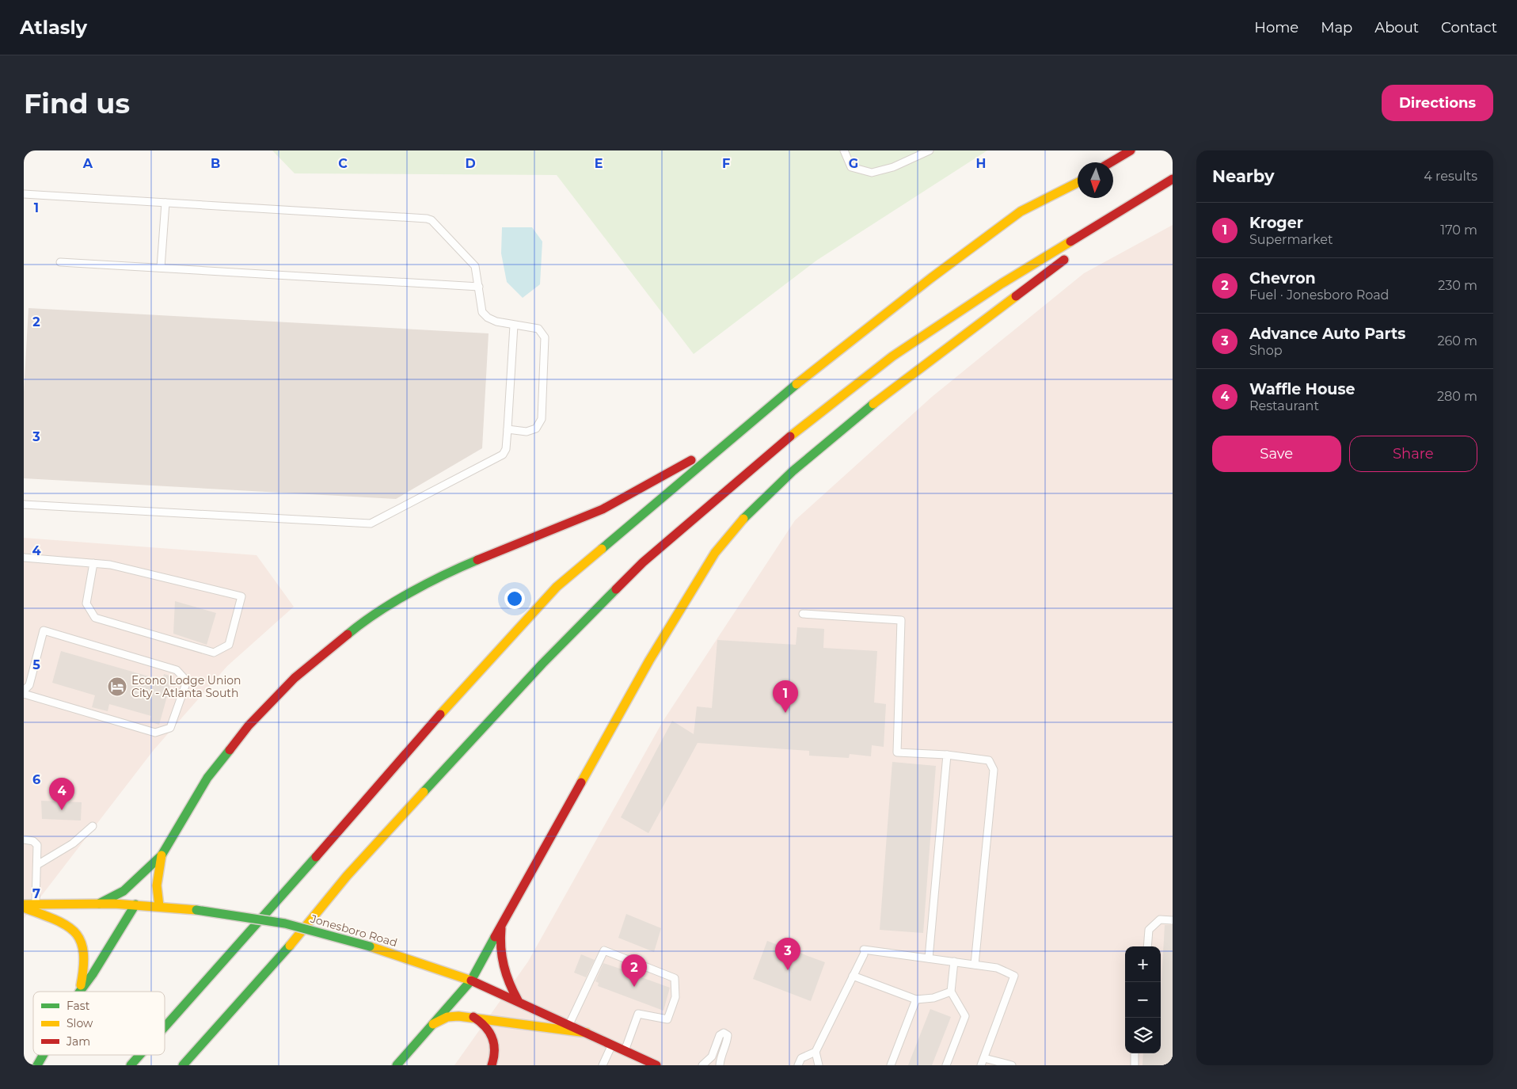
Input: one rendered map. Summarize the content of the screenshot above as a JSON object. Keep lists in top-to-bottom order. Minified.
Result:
{"streets":{"main road":["Jonesboro Road"]},"places":{"hotel":["Econo Lodge Union City - Atlanta South"]},"legend":["Fast","Slow","Jam"],"north":"bottom","page":{"header":"Atlasly","nav":["Home","Map","About","Contact"],"buttons":["Directions",["Save","Share"]],"title":"Find us","heading":["Nearby","4 results"],"list":[{"mark":"1","name":"Kroger","note":"Supermarket","value":"170 m"},{"mark":"2","name":"Chevron","note":"Fuel · Jonesboro Road","value":"230 m"},{"mark":"3","name":"Advance Auto Parts","note":"Shop","value":"260 m"},{"mark":"4","name":"Waffle House","note":"Restaurant","value":"280 m"}],"pins":["1","4","3","2"],"map_buttons":["+","−"]},"grid":{"columns":["A","B","C","D","E","F","G","H"],"rows":["1","2","3","4","5","6","7"]}}
